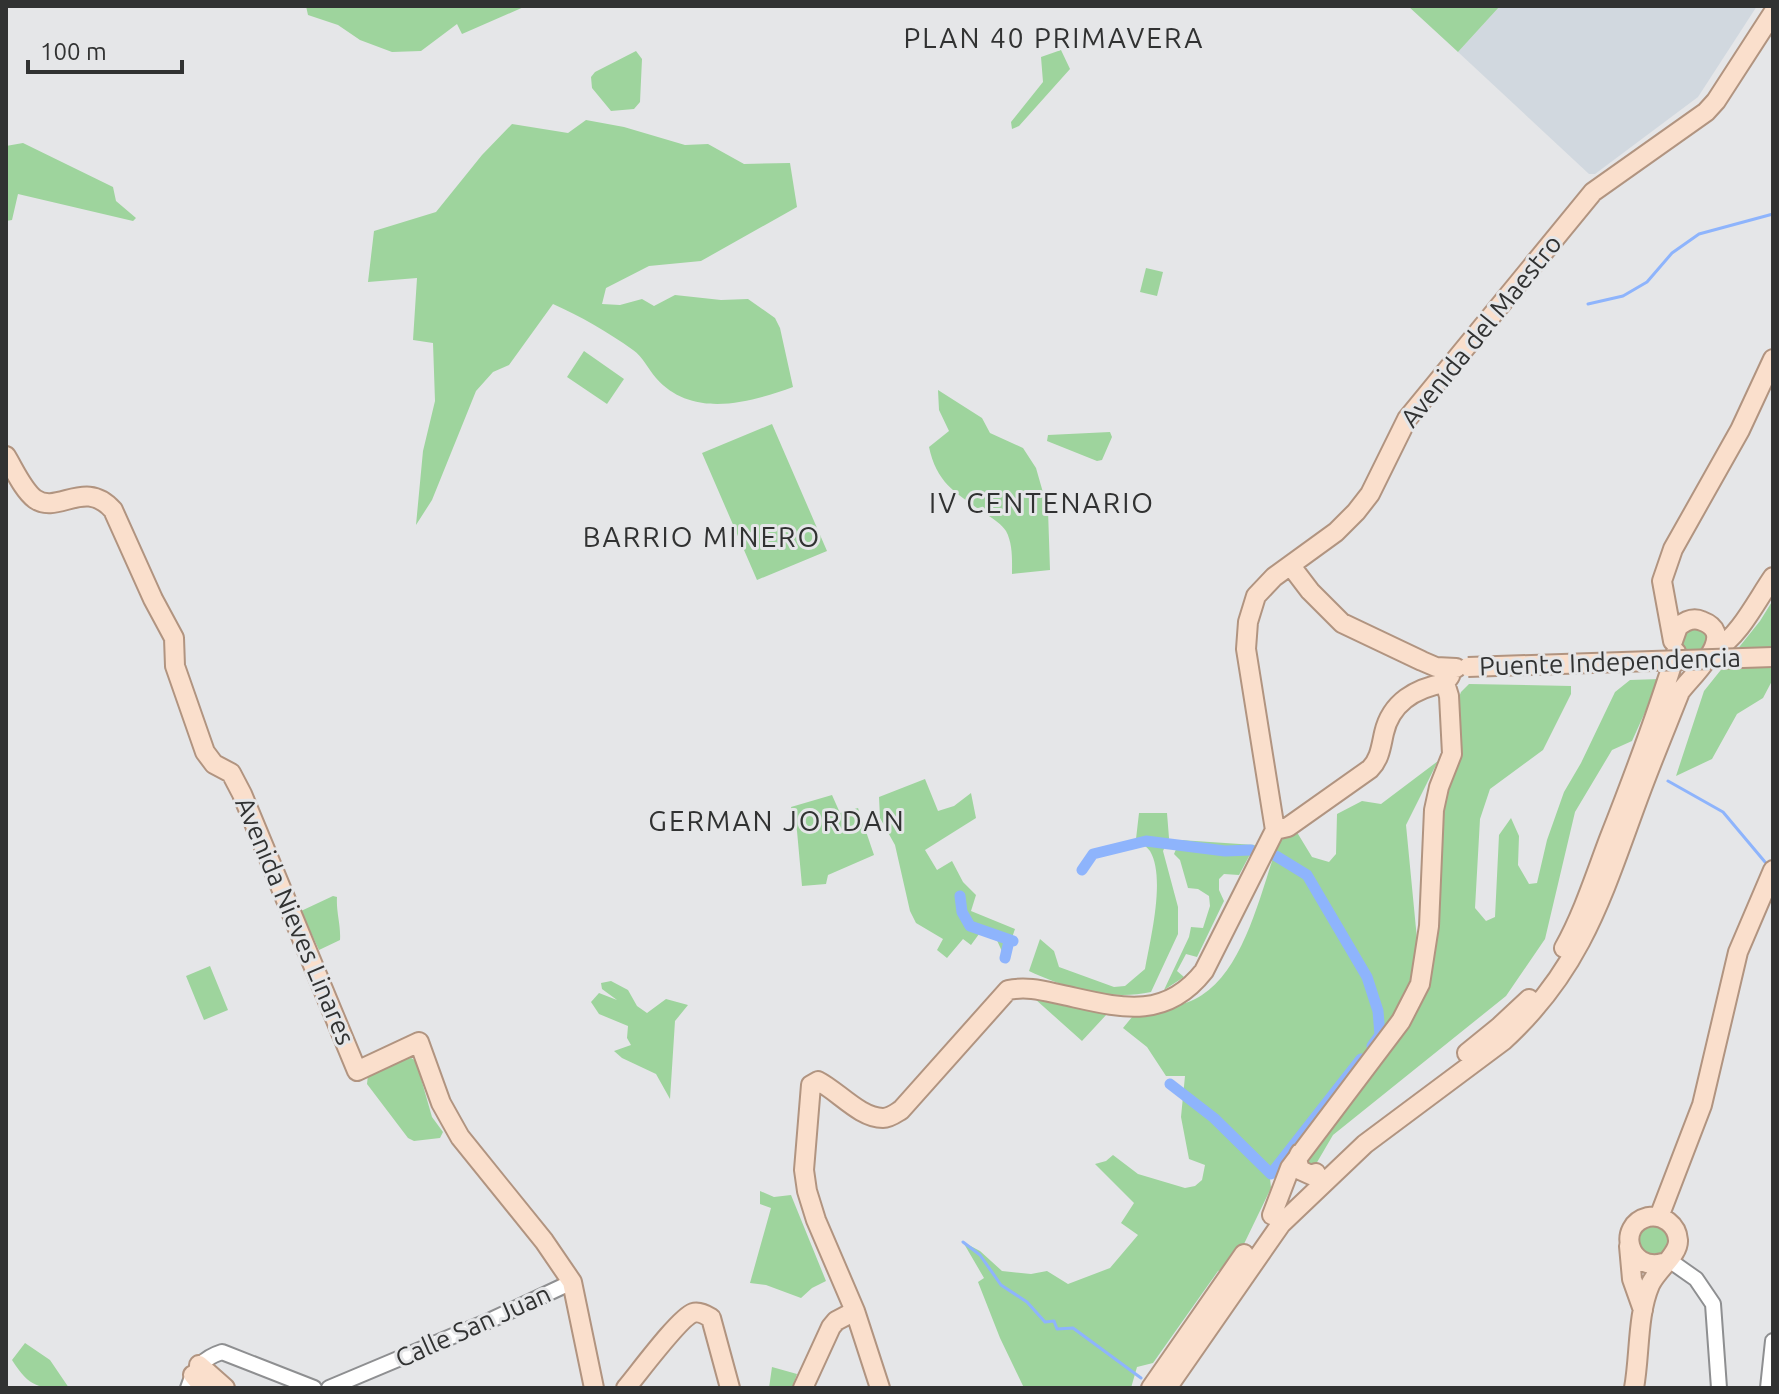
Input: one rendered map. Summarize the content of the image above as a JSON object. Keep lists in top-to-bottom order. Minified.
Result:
{"streets":{"main road":["Avenida del Maestro","Puente Independencia","Avenida Nieves Linares"],"street":["Calle San Juan"]},"crossings":[["Avenida Nieves Linares","Calle San Juan"]],"districts":["PLAN 40 PRIMAVERA","IV CENTENARIO","BARRIO MINERO","GERMAN JORDAN"],"scale_bar":"100 m"}
